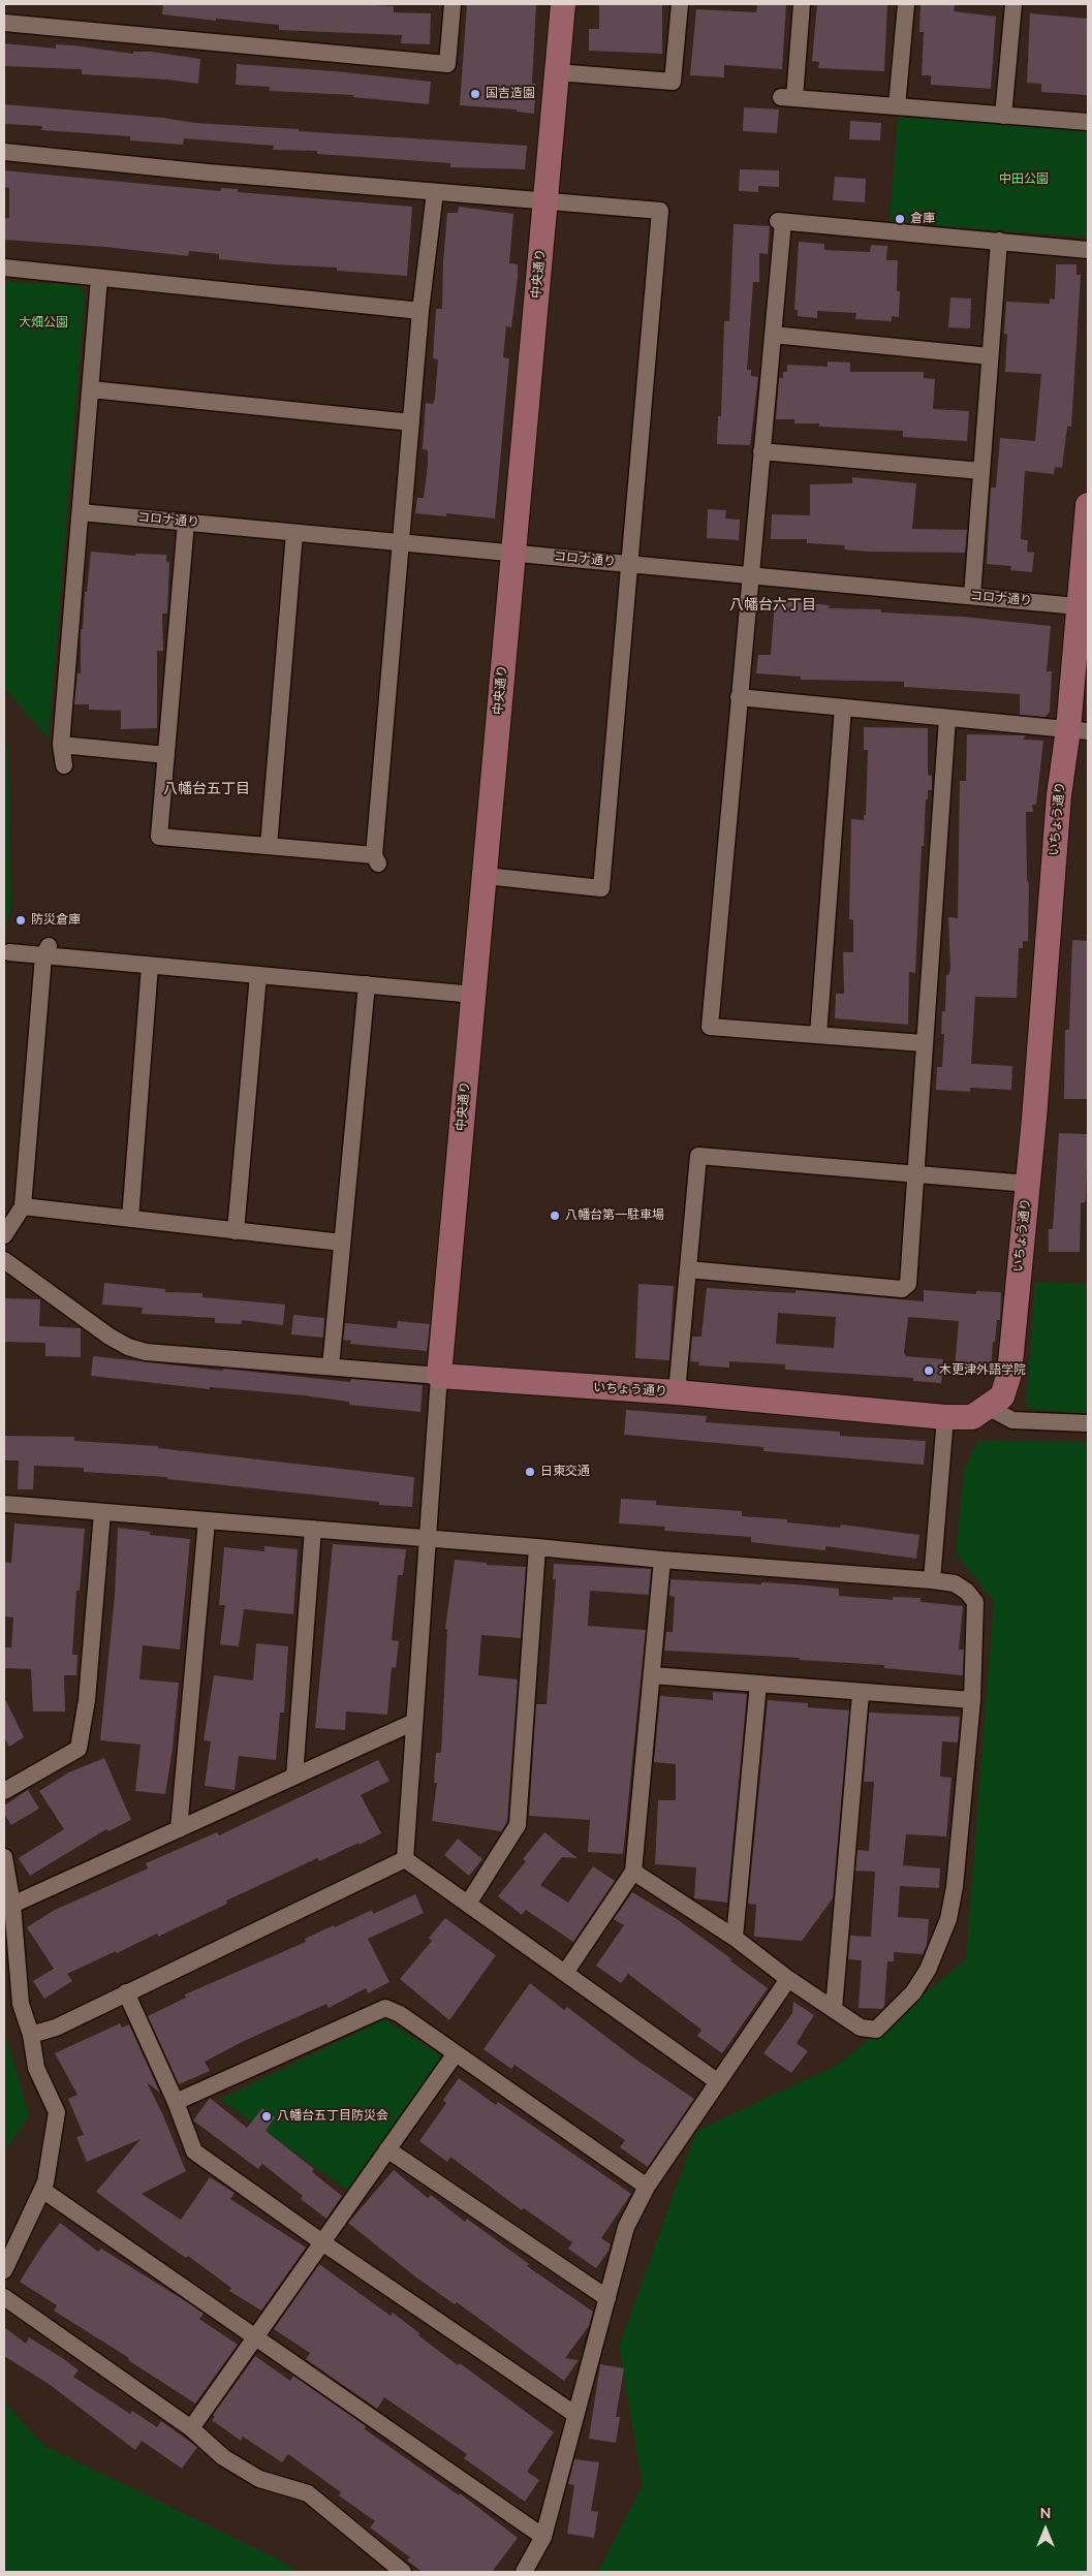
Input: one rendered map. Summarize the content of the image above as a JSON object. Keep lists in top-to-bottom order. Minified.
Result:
{"streets":{"street":["中央通り","コロナ通り","いちょう通り"]},"crossings":[["中央通り","コロナ通り"],["中央通り","いちょう通り"],["コロナ通り","いちょう通り"]],"districts":["八幡台六丁目","八幡台五丁目"],"parks":["中田公園","大畑公園"],"places":["国吉造園","倉庫","防災倉庫","八幡台第一駐車場","木更津外語学院","日東交通","八幡台五丁目防災会"],"north":"top"}
